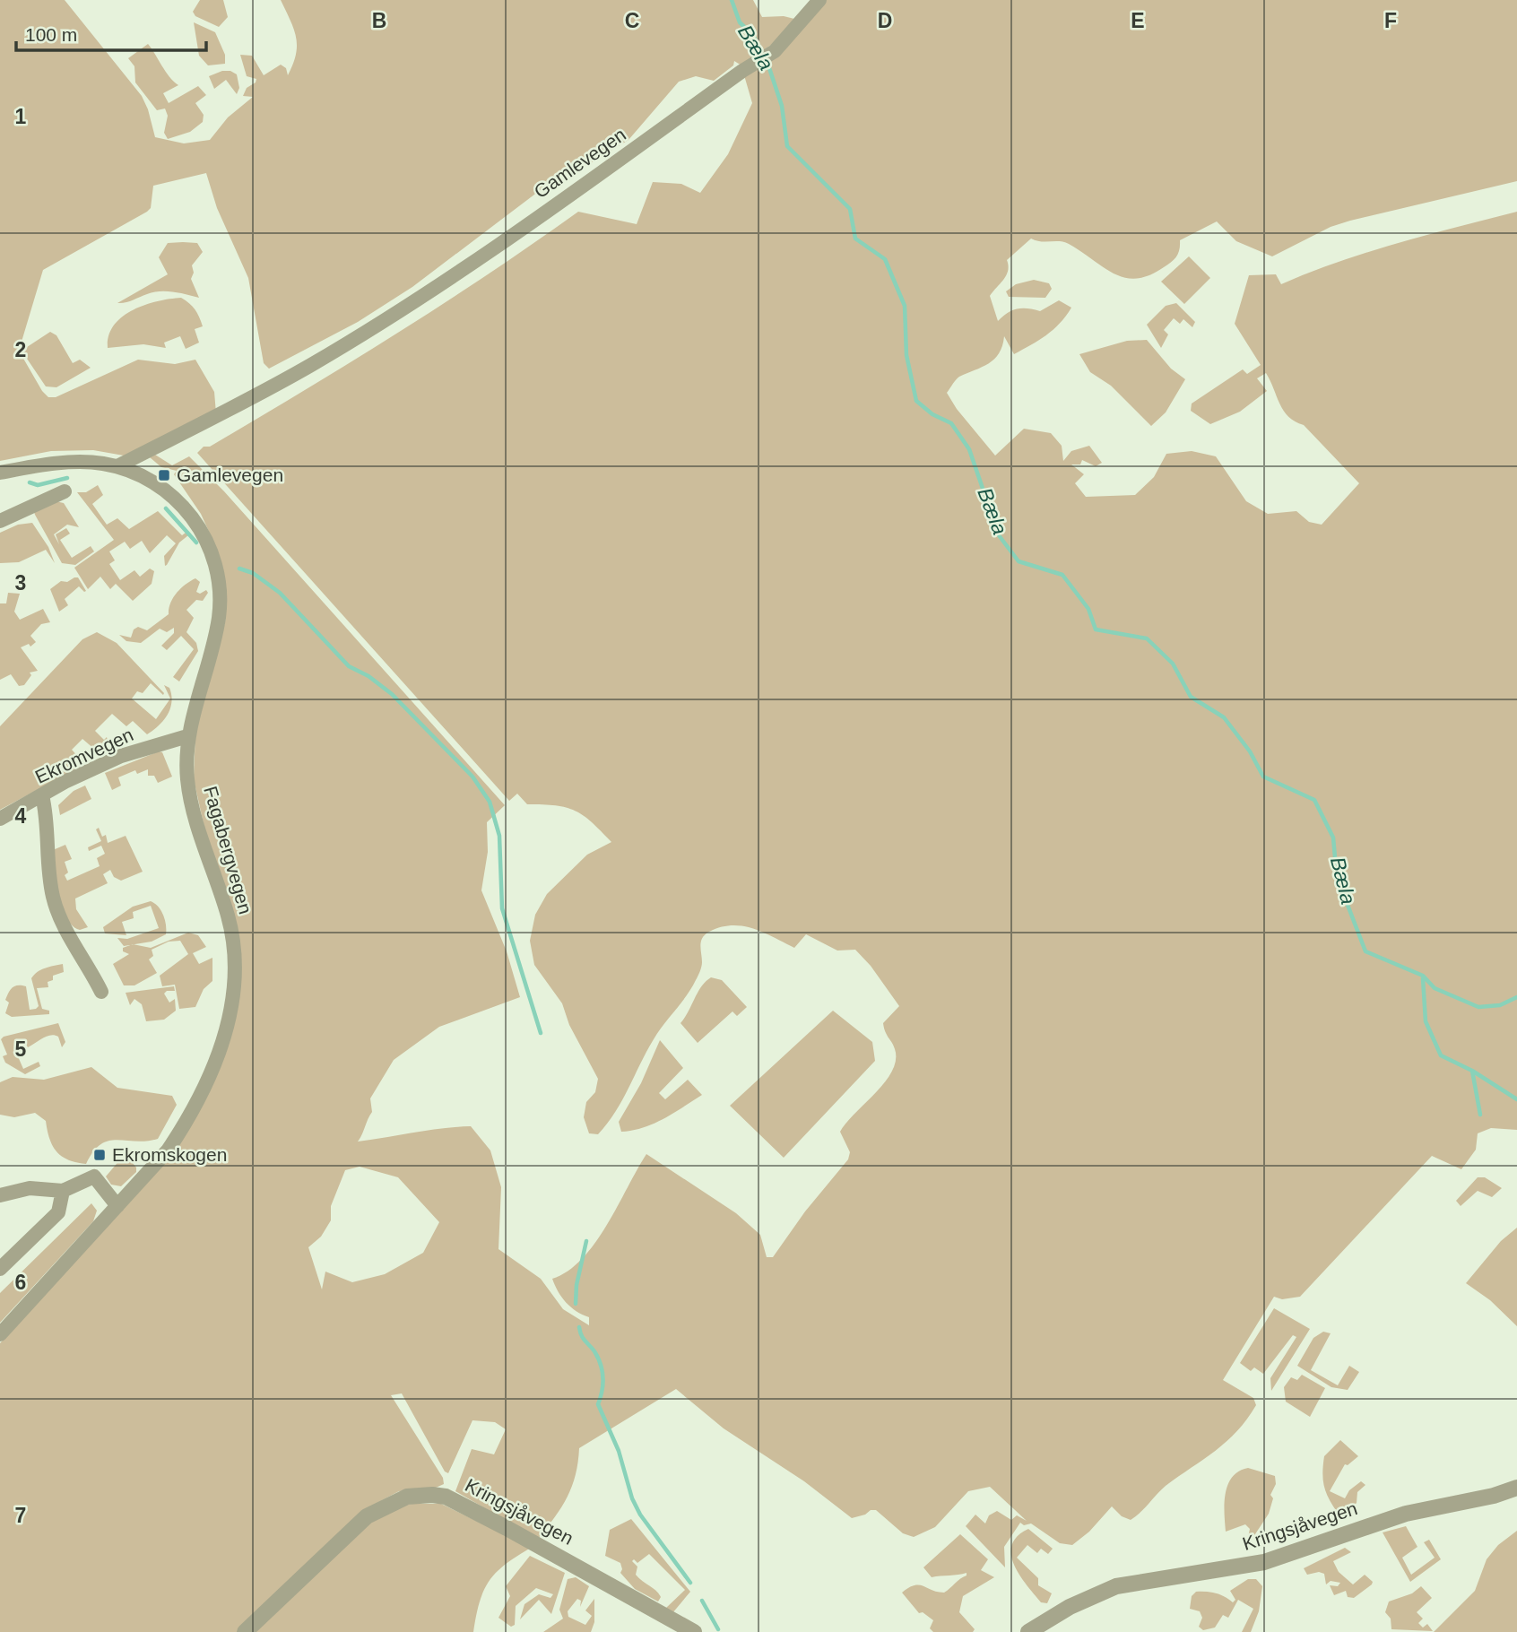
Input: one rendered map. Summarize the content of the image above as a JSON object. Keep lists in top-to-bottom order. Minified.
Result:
{"streets":{"street":["Gamlevegen","Ekromvegen","Fagabergvegen","Kringsjåvegen"]},"crossings":[["Gamlevegen","Fagabergvegen"],["Ekromvegen","Fagabergvegen"]],"water":["Bæla"],"places":{"transit":["Gamlevegen","Ekromskogen"]},"scale_bar":"100 m","grid":{"columns":["B","C","D","E","F"],"rows":["1","2","3","4","5","6","7"]}}
